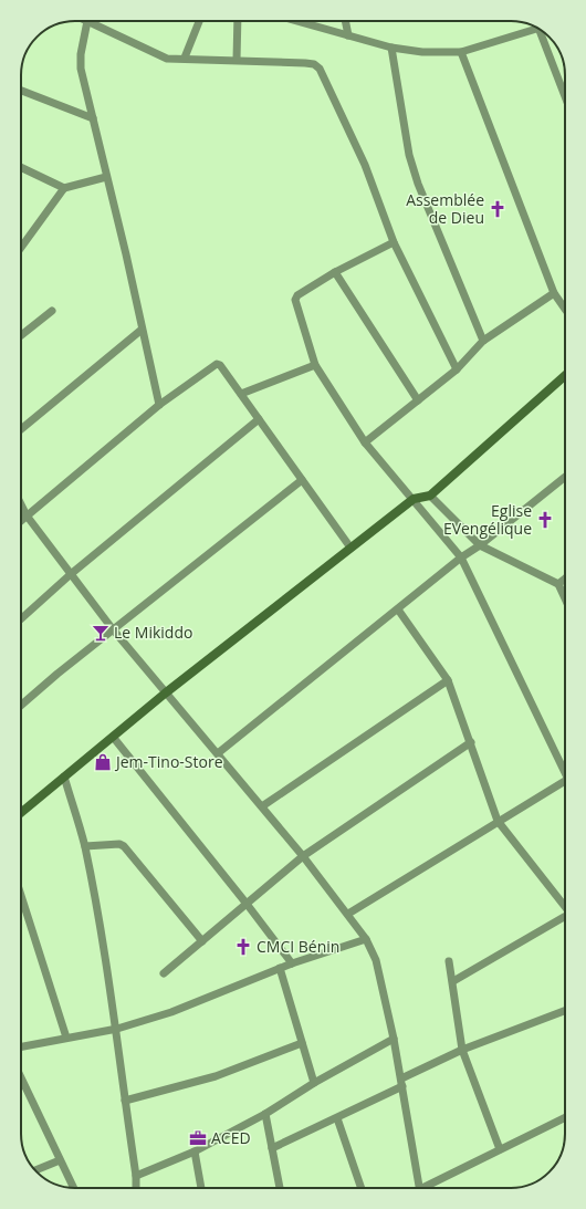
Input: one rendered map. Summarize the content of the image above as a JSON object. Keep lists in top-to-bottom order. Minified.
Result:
{"places":{"church":["Assemblée de Dieu","Eglise EVengélique","CMCI Bénin"],"bar":["Le Mikiddo"],"shop":["Jem-Tino-Store"],"office":["ACED"]}}
